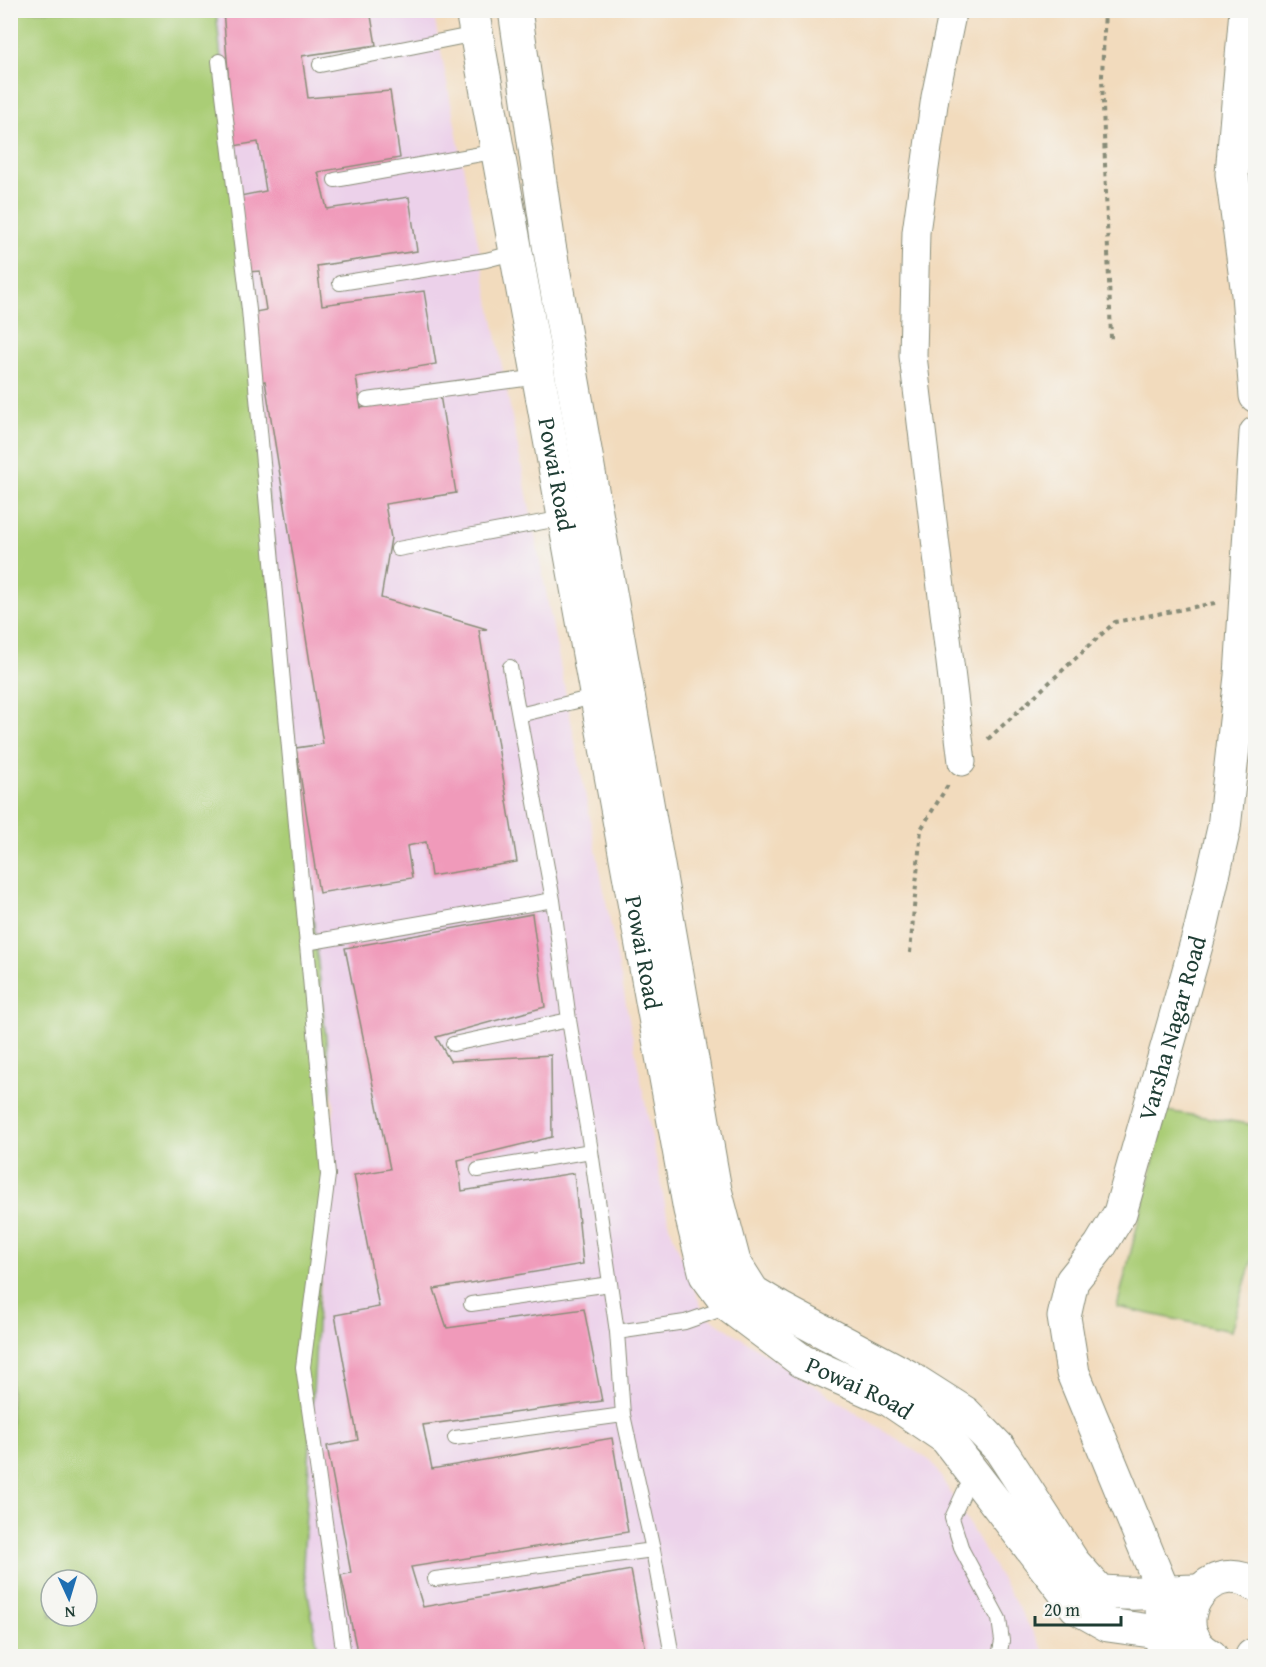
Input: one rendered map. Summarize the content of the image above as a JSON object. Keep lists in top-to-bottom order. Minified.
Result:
{"streets":{"main road":["Powai Road","Varsha Nagar Road"]},"crossings":[["Powai Road","Varsha Nagar Road"]],"scale_bar":"20 m","north":"bottom"}
